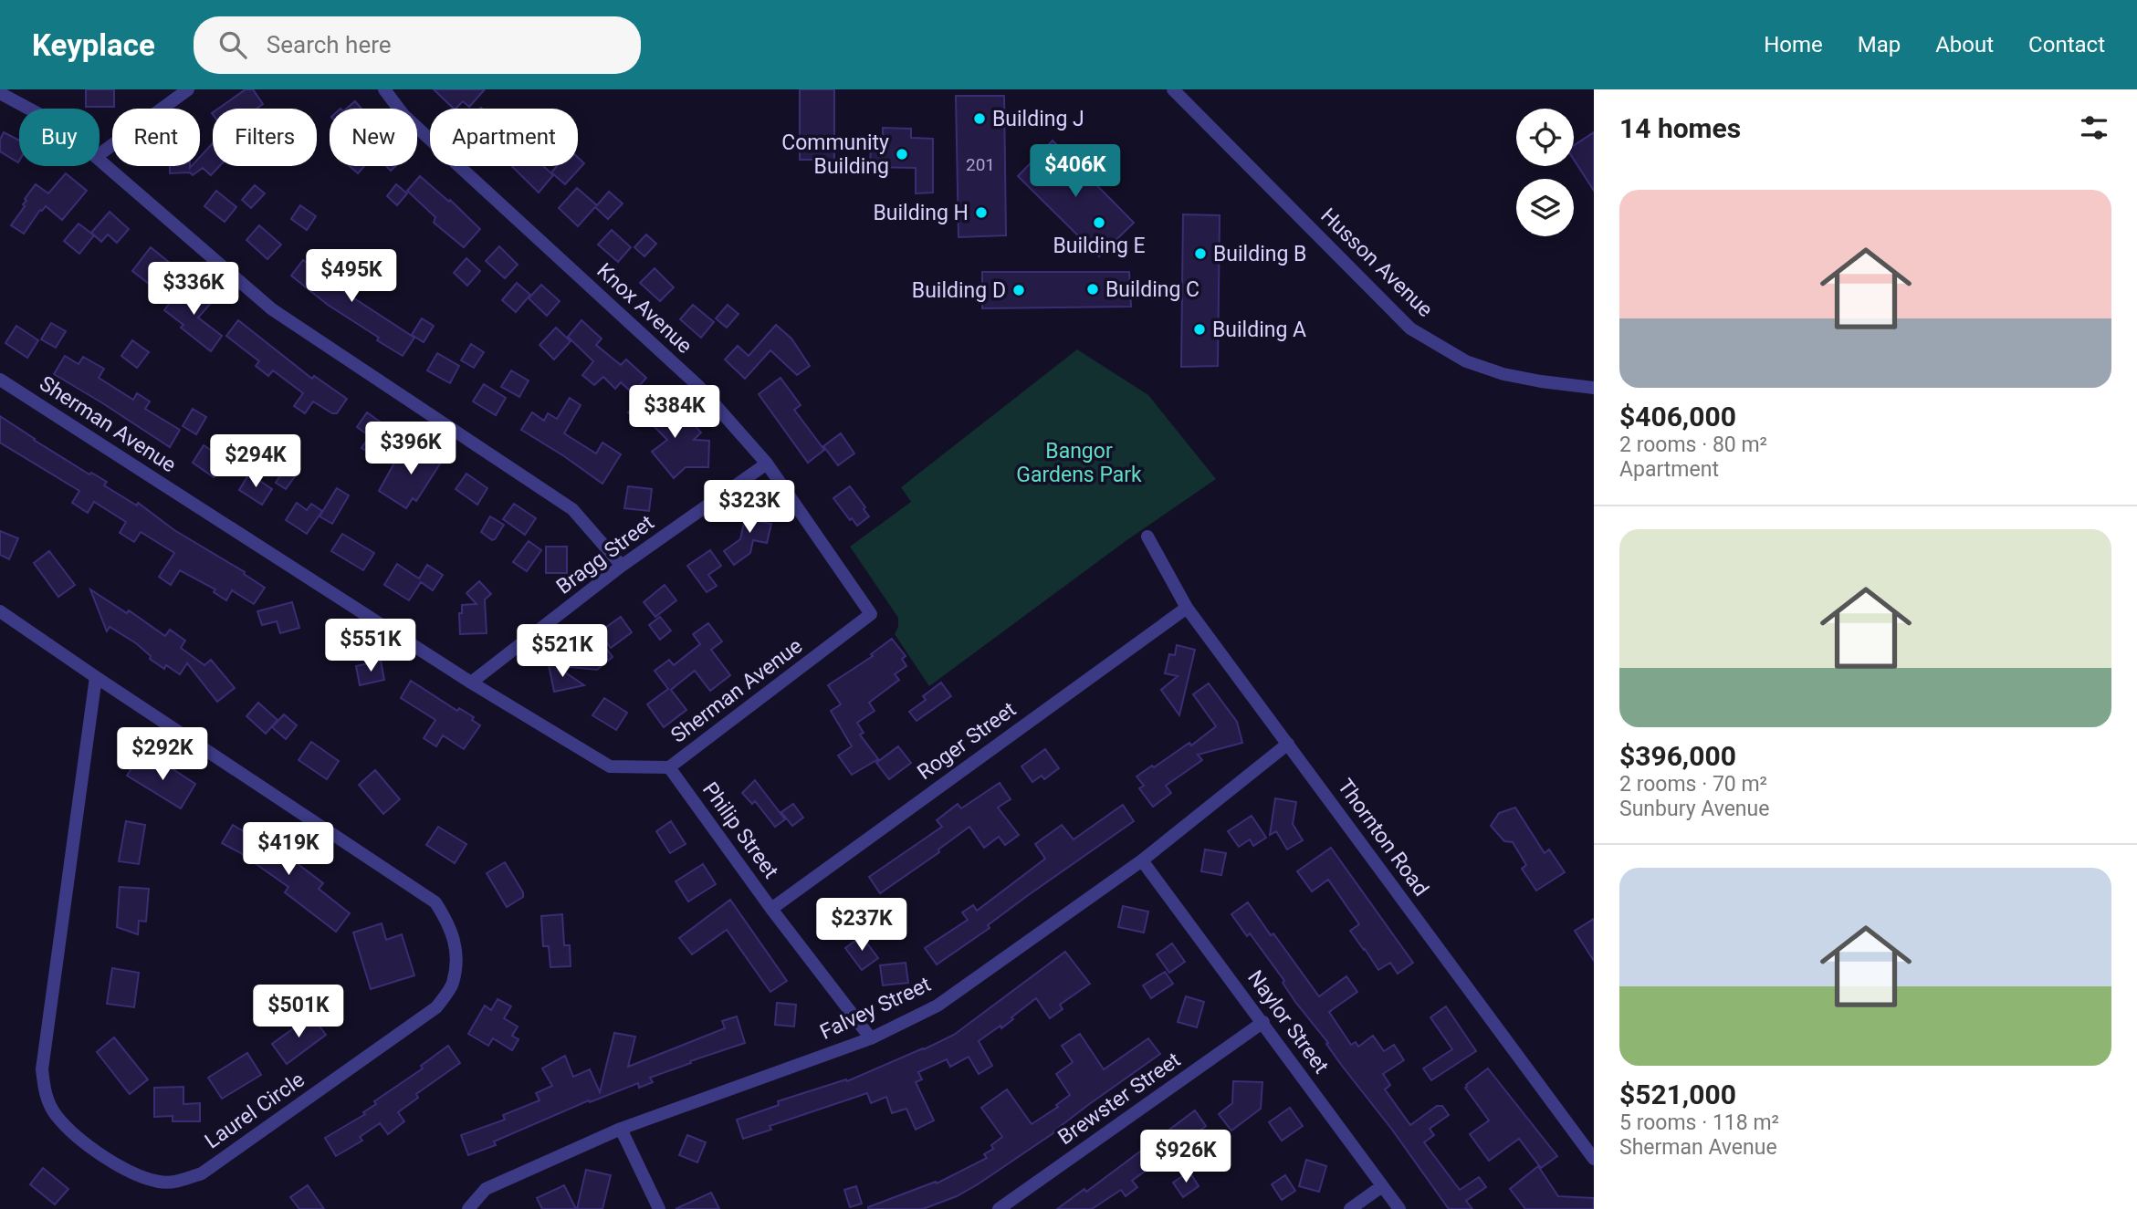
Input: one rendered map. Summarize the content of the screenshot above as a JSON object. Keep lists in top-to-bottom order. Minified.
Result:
{"streets":{"street":["Husson Avenue","Knox Avenue","Sherman Avenue","Bragg Street","Roger Street","Philip Street","Thornton Road","Falvey Street","Naylor Street","Brewster Street","Laurel Circle"]},"crossings":[["Knox Avenue","Sherman Avenue"],["Knox Avenue","Bragg Street"],["Sherman Avenue","Bragg Street"],["Sherman Avenue","Philip Street"],["Roger Street","Philip Street"],["Roger Street","Thornton Road"],["Philip Street","Falvey Street"],["Thornton Road","Falvey Street"],["Falvey Street","Naylor Street"],["Naylor Street","Brewster Street"]],"parks":["Bangor Gardens Park"],"places":["Building J","Community Building","Building H","Building E","Building B","Building C","Building D","Building A"],"house_numbers":["201"],"page":{"header":"Keyplace","search":"Search here","nav":["Home","Map","About","Contact"],"heading":"14 homes","chip":["Buy","Rent","Filters","New","Apartment"],"price":["$406K","$495K","$336K","$384K","$396K","$294K","$323K","$551K","$521K","$292K","$419K","$237K","$501K","$926K"],"list":[{"name":"$406,000","note":"2 rooms · 80 m² · Apartment"},{"name":"$396,000","note":"2 rooms · 70 m² · Sunbury Avenue"},{"name":"$521,000","note":"5 rooms · 118 m² · Sherman Avenue"}]}}
